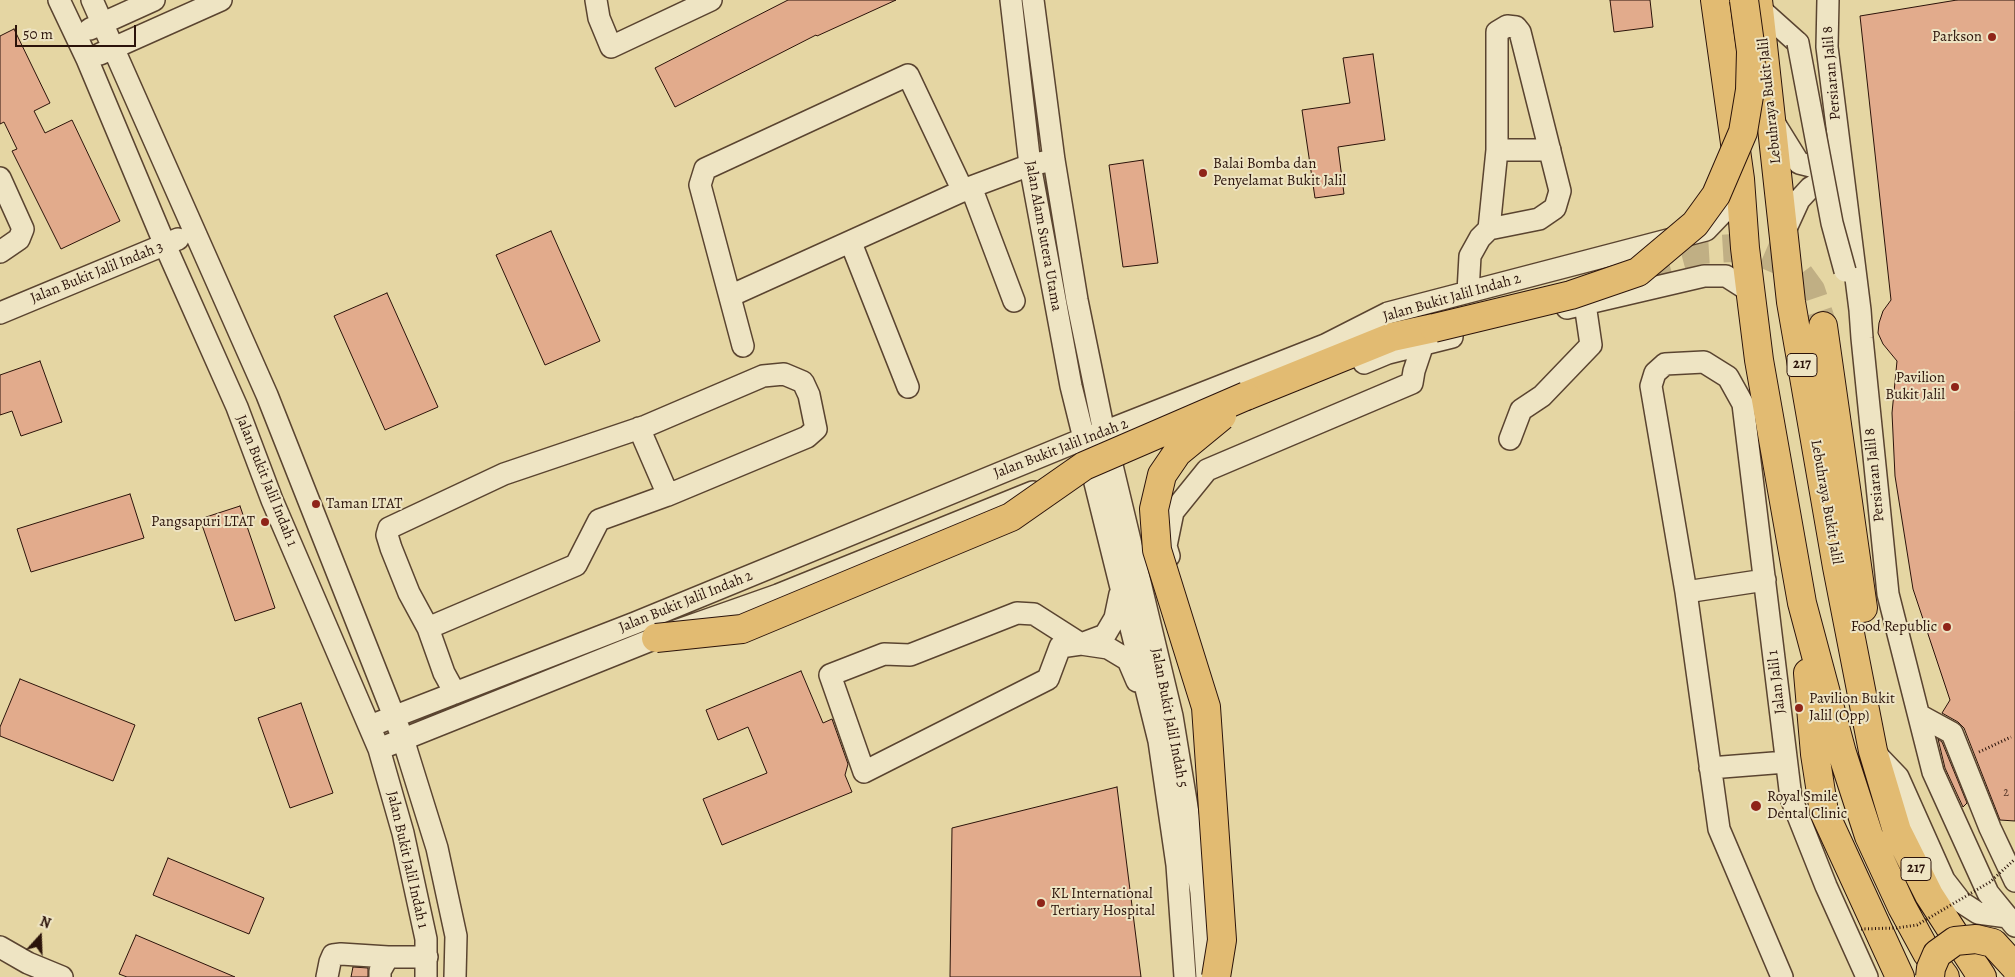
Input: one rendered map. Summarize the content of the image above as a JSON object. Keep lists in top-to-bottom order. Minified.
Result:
{"streets":{"highway":["Lebuhraya Bukit Jalil","217"],"street":["Persiaran Jalil 8","Jalan Alam Sutera Utama","Jalan Bukit Jalil Indah 3","Jalan Bukit Jalil Indah 2","Jalan Bukit Jalil Indah 1","Jalan Jalil 1","Jalan Bukit Jalil Indah 5"]},"crossings":[["Jalan Alam Sutera Utama","Jalan Bukit Jalil Indah 2"],["Jalan Alam Sutera Utama","Jalan Bukit Jalil Indah 5"],["Jalan Bukit Jalil Indah 3","Jalan Bukit Jalil Indah 1"],["Jalan Bukit Jalil Indah 2","217"],["Jalan Bukit Jalil Indah 2","Jalan Bukit Jalil Indah 1"],["Jalan Bukit Jalil Indah 2","Jalan Bukit Jalil Indah 5"]],"places":["Parkson","Balai Bomba dan Penyelamat Bukit Jalil","Pavilion Bukit Jalil","Taman LTAT","Pangsapuri LTAT","Food Republic","Pavilion Bukit Jalil (Opp)","Royal Smile Dental Clinic","KL International Tertiary Hospital"],"house_numbers":["2"],"scale_bar":"50 m","north":"top"}
